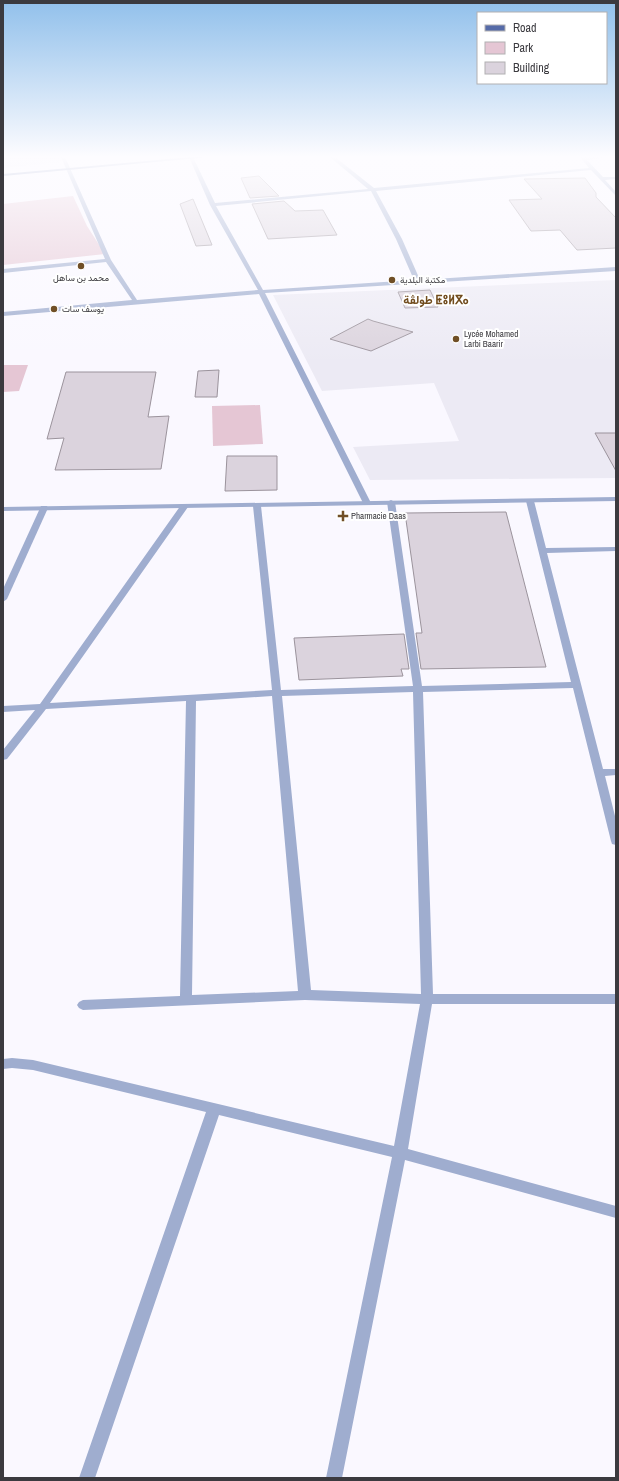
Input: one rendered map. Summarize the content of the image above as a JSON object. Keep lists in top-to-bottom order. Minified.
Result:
{"districts":["طولڤة ⵟⵓⵍⴳⴰ"],"places":{"other":["محمد بن ساهل","مكتبة البلدية","يوسف سات","Lycée Mohamed Larbi Baarir"],"health":["Pharmacie Daas"]},"legend":["Road","Park","Building"]}
